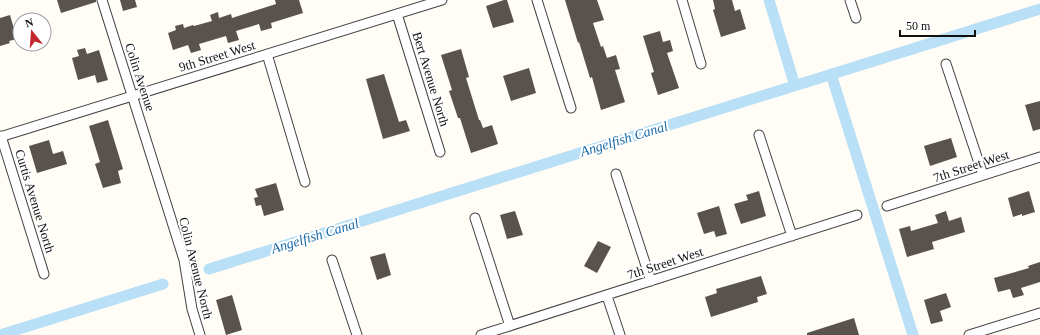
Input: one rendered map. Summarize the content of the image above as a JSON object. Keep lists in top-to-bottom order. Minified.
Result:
{"streets":{"street":["9th Street West","Colin Avenue","Bert Avenue North","7th Street West","Curtis Avenue North","Colin Avenue North"]},"crossings":[["9th Street West","Colin Avenue"],["9th Street West","Bert Avenue North"],["9th Street West","Curtis Avenue North"],["Colin Avenue","Colin Avenue North"]],"water":["Angelfish Canal"],"scale_bar":"50 m","north":"top"}
